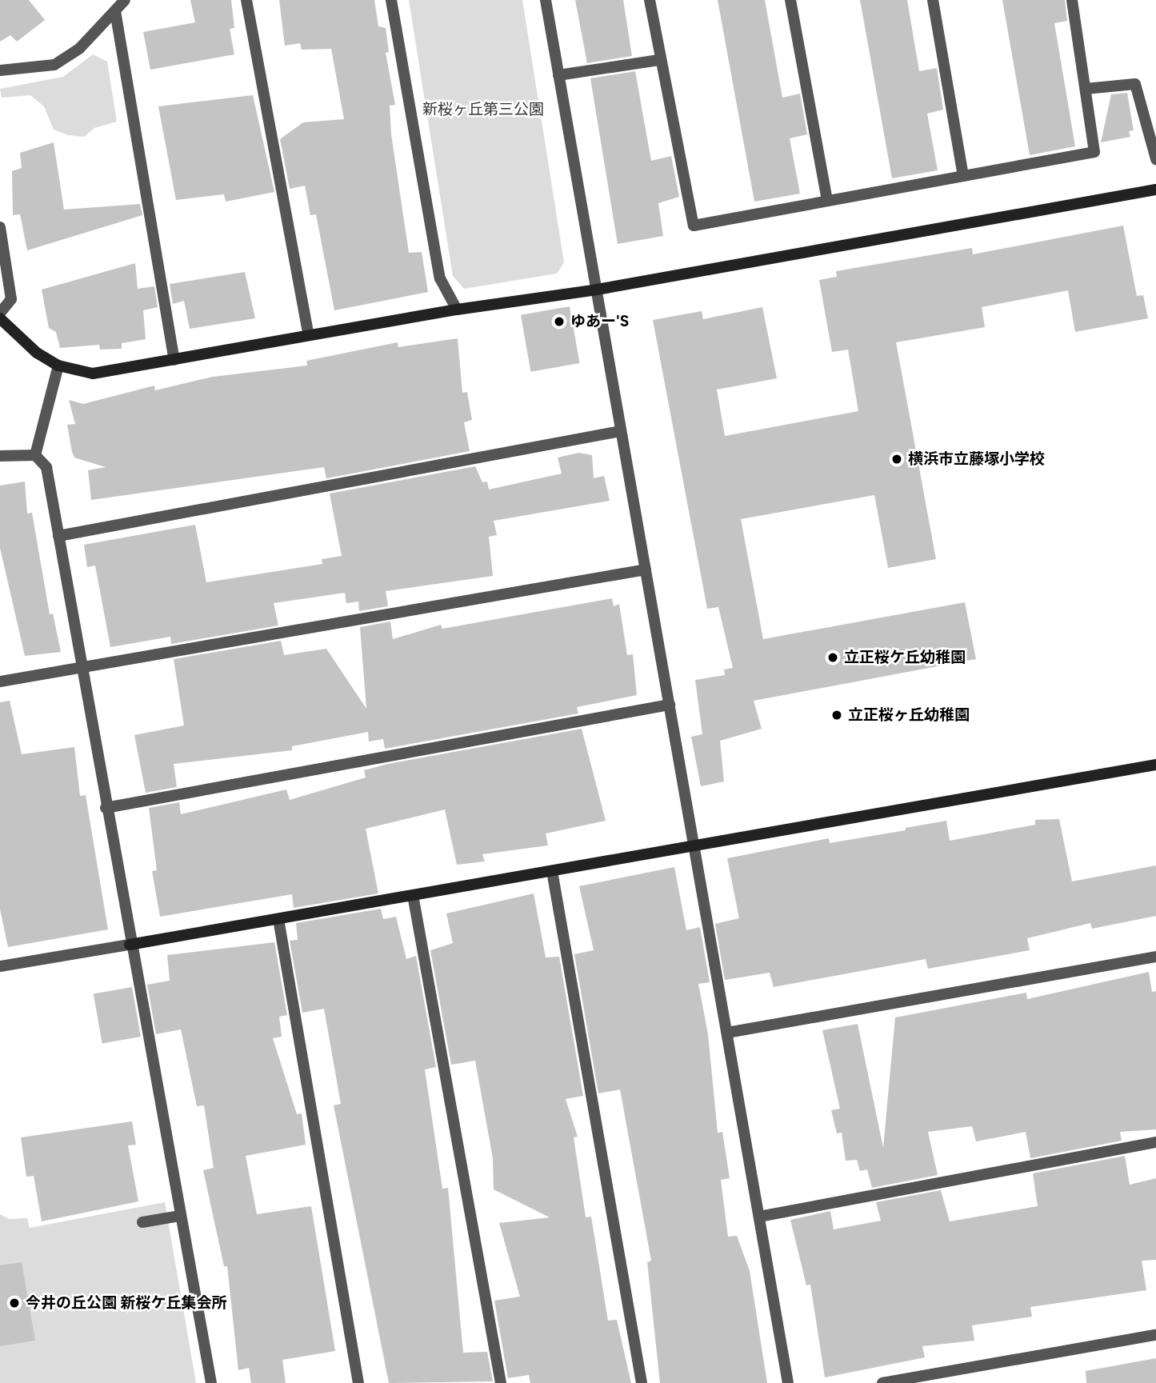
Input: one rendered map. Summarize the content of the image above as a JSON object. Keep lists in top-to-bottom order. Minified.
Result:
{"parks":["新桜ヶ丘第三公園"],"places":["ゆあー'S","横浜市立藤塚小学校","立正桜ケ丘幼稚園","立正桜ヶ丘幼稚園","今井の丘公園 新桜ケ丘集会所"]}
